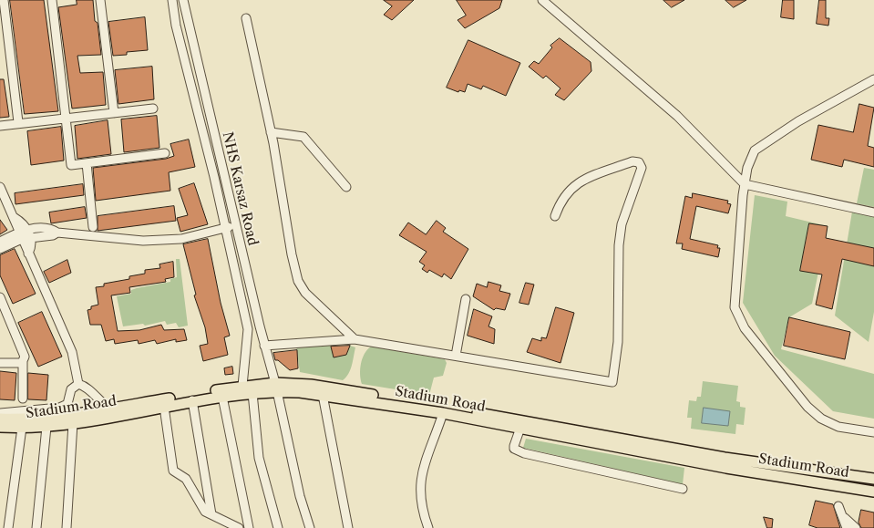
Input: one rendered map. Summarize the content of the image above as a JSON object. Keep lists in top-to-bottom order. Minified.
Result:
{"streets":{"main road":["Stadium Road"],"street":["NHS Karsaz Road"]},"crossings":[["NHS Karsaz Road","Stadium Road"]]}
